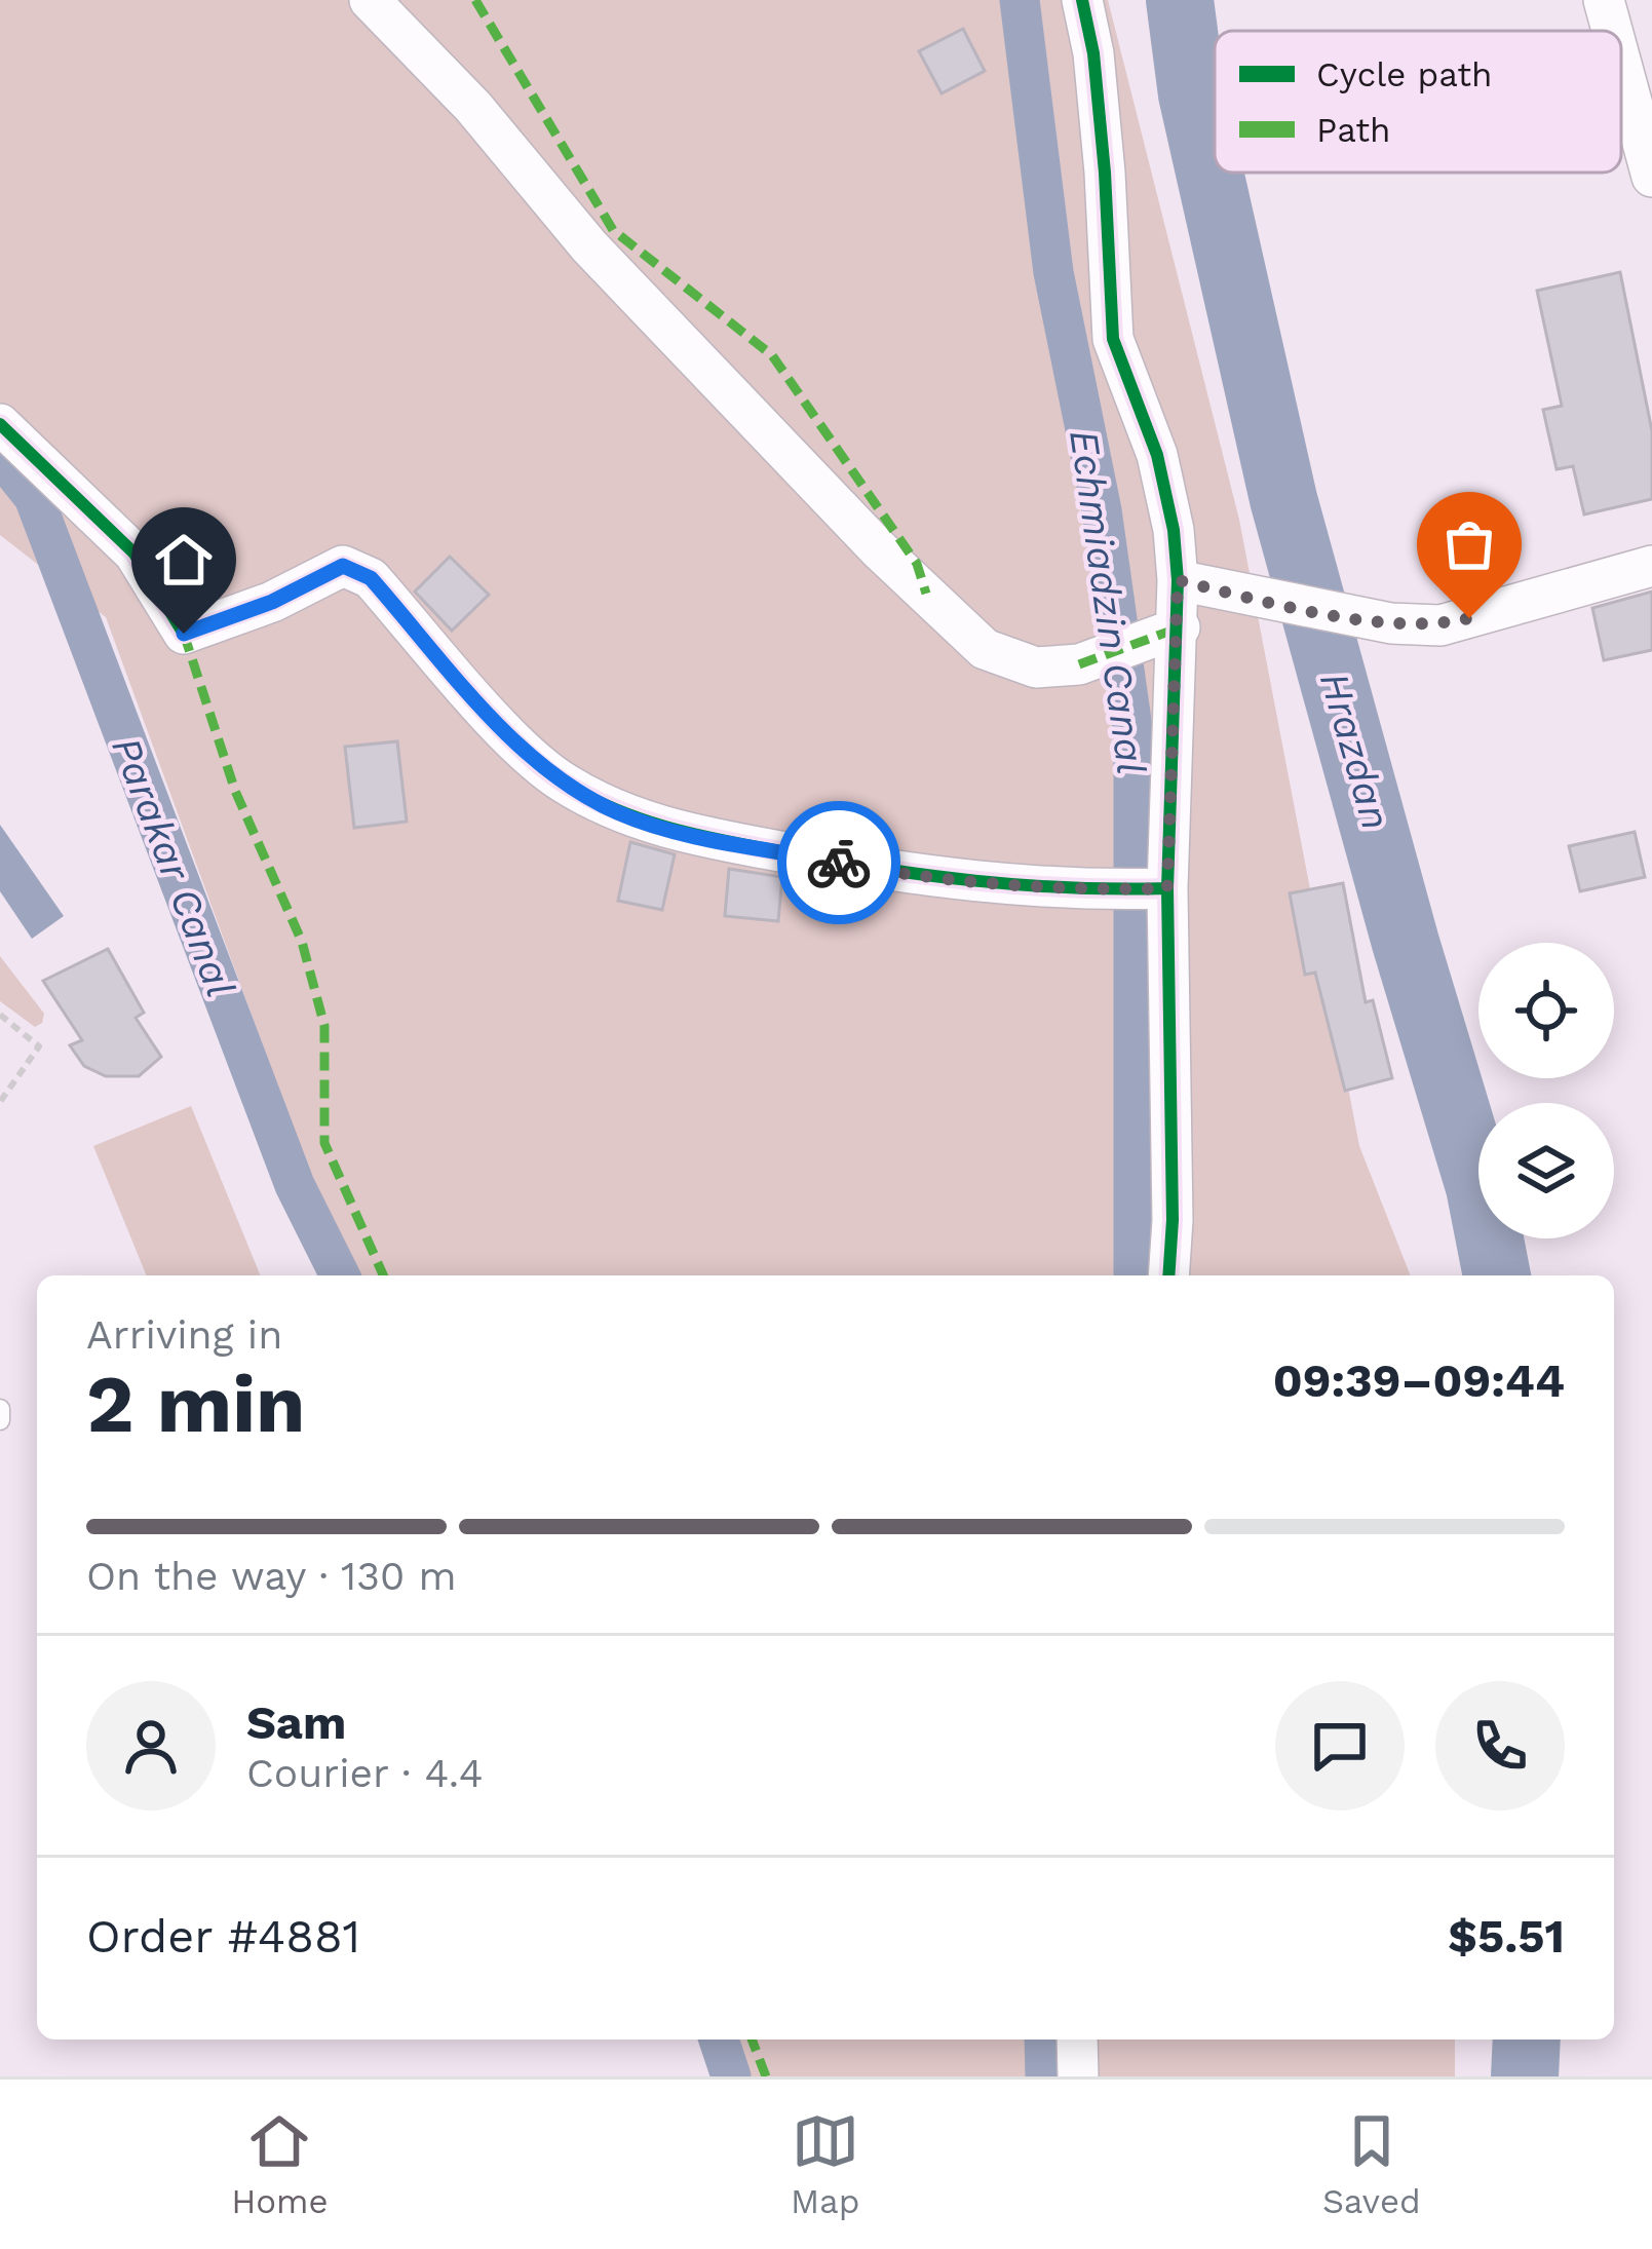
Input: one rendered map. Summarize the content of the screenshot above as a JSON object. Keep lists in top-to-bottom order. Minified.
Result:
{"water":["Echmiadzin Canal","Hrazdan","Parakar Canal"],"legend":["Cycle path","Path"],"page":{"heading":["2 min","Arriving in","09:39–09:44"],"panel":["Sam","Courier · 4.4","Order #4881","$5.51"],"bar":"On the way · 130 m","tabs":["Home","Map","Saved"]}}
